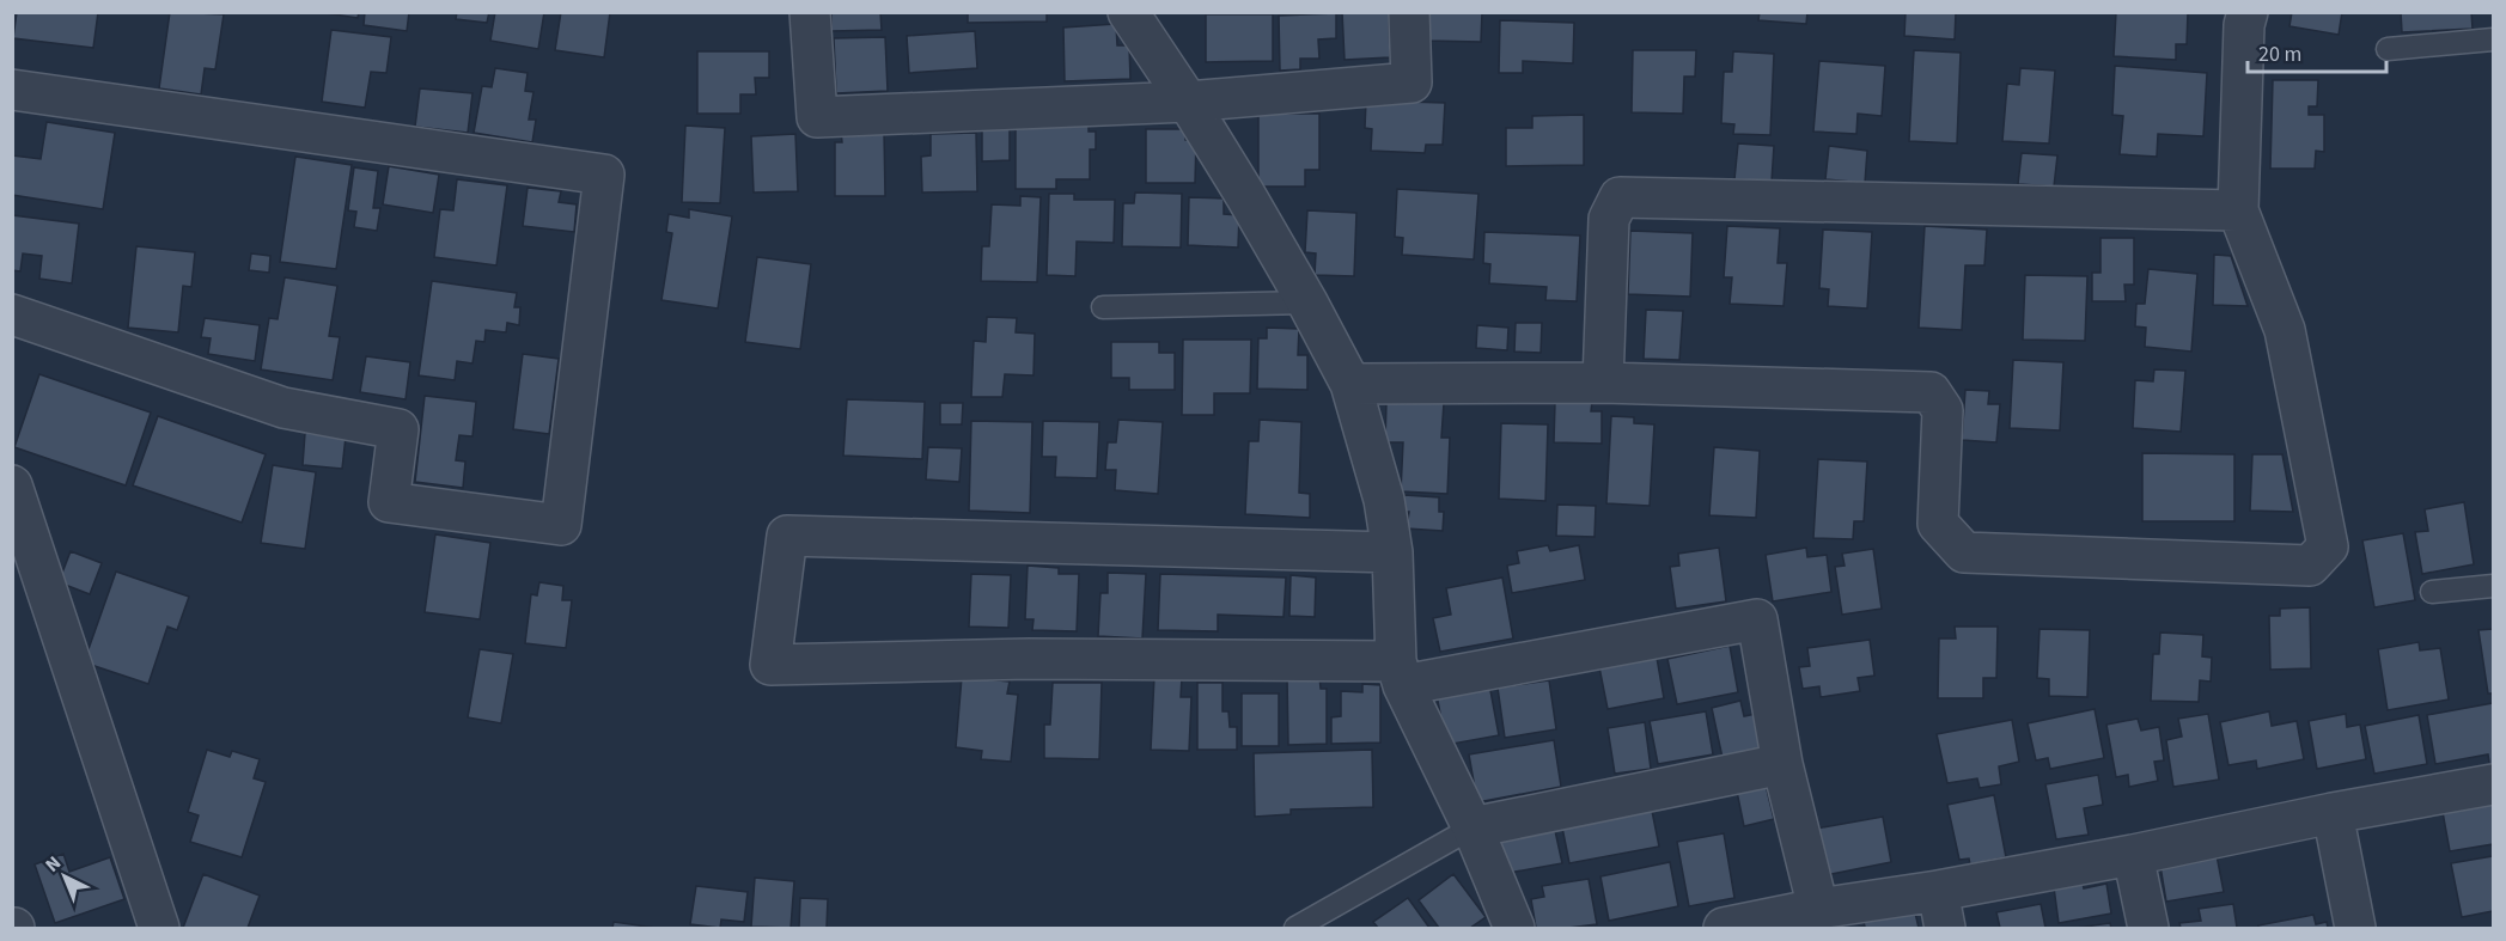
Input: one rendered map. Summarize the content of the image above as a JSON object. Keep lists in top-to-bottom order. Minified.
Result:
{"scale_bar":"20 m","north":"top left"}
